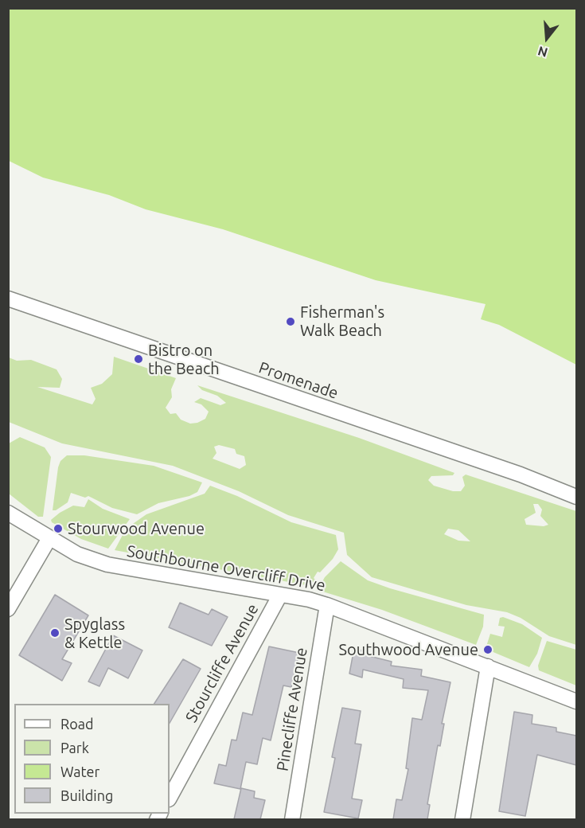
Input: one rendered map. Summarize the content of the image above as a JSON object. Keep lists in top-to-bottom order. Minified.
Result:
{"streets":{"street":["Promenade","Southbourne Overcliff Drive","Stourcliffe Avenue","Pinecliffe Avenue"]},"crossings":[["Southbourne Overcliff Drive","Stourcliffe Avenue"],["Southbourne Overcliff Drive","Pinecliffe Avenue"]],"places":["Fisherman's Walk Beach","Bistro on the Beach","Stourwood Avenue","Spyglass & Kettle","Southwood Avenue"],"legend":["Road","Park","Water","Building"],"north":"bottom"}
